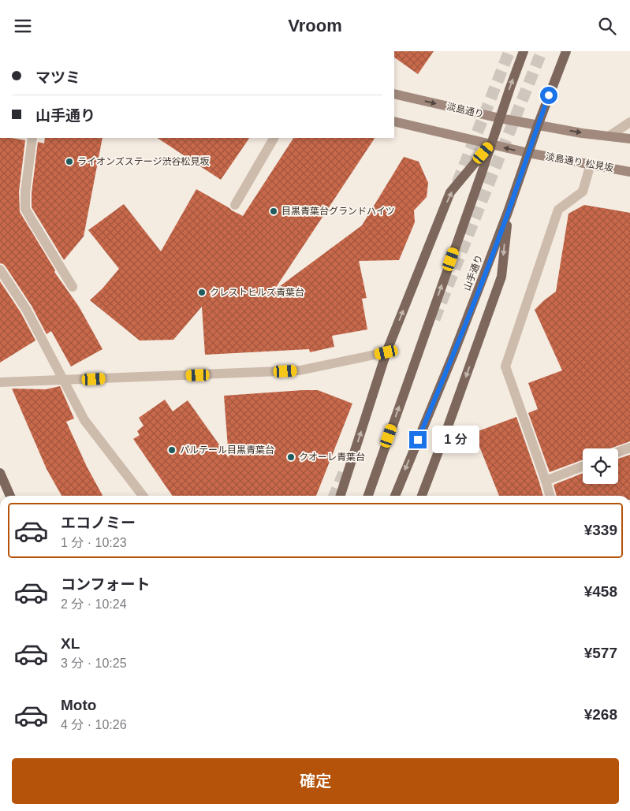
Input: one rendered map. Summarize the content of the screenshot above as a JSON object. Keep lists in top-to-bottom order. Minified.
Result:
{"streets":{"main road":["淡島通り","淡島通り 松見坂","山手通り"]},"crossings":[["淡島通り","山手通り"],["淡島通り 松見坂","山手通り"]],"places":["ライオンズステージ渋谷松見坂","目黒青葉台グランドハイツ","クレストヒルズ青葉台","パルテール目黒青葉台","クオーレ青葉台"],"page":{"header":"Vroom","banner":["マツミ","山手通り"],"bubble":"1 分","list":[{"name":"エコノミー","note":"1 分 · 10:23","value":"¥339"},{"name":"コンフォート","note":"2 分 · 10:24","value":"¥458"},{"name":"XL","note":"3 分 · 10:25","value":"¥577"},{"name":"Moto","note":"4 分 · 10:26","value":"¥268"}],"buttons":"確定"}}
